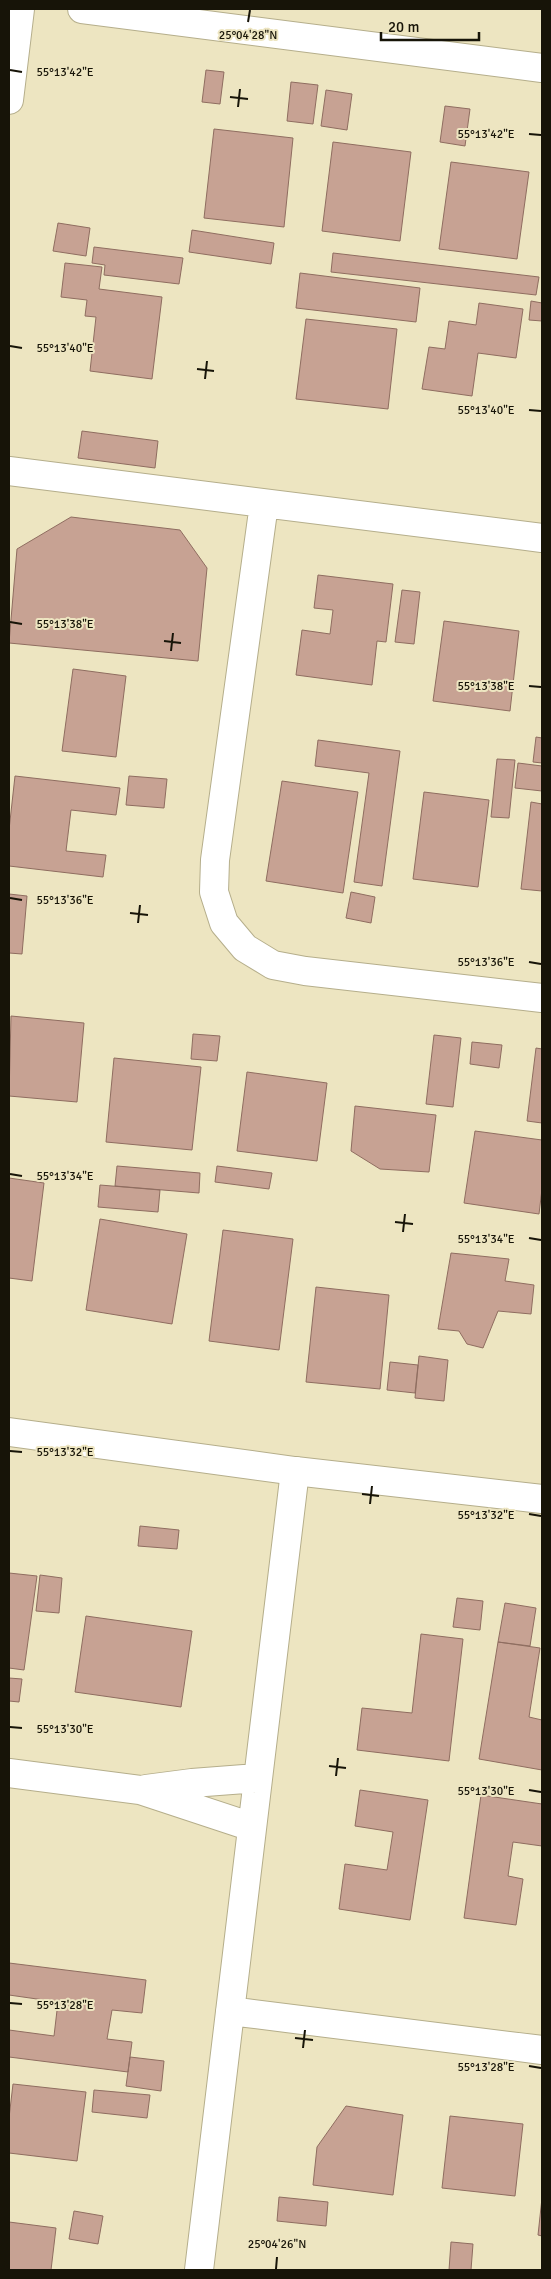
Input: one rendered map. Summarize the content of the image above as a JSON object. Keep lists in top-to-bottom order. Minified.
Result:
{"scale_bar":"20 m","coordinates":["25°04'28\"N","55°13'42\"E","55°13'40\"E","55°13'38\"E","55°13'36\"E","55°13'34\"E","55°13'32\"E","55°13'30\"E","55°13'28\"E","25°04'26\"N"]}
